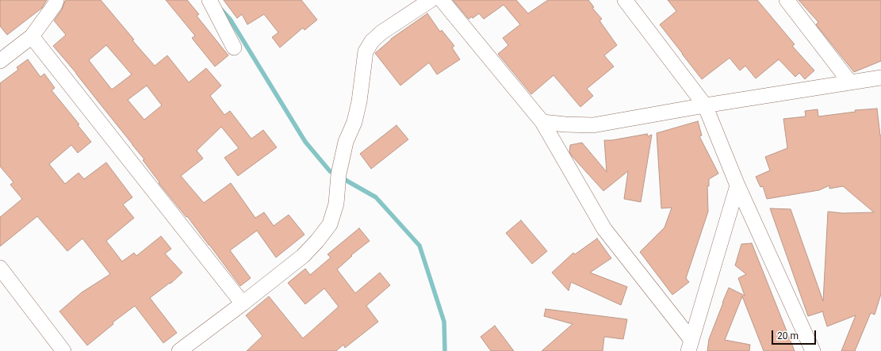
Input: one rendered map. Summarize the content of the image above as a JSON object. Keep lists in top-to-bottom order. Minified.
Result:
{"scale_bar":"20 m"}
